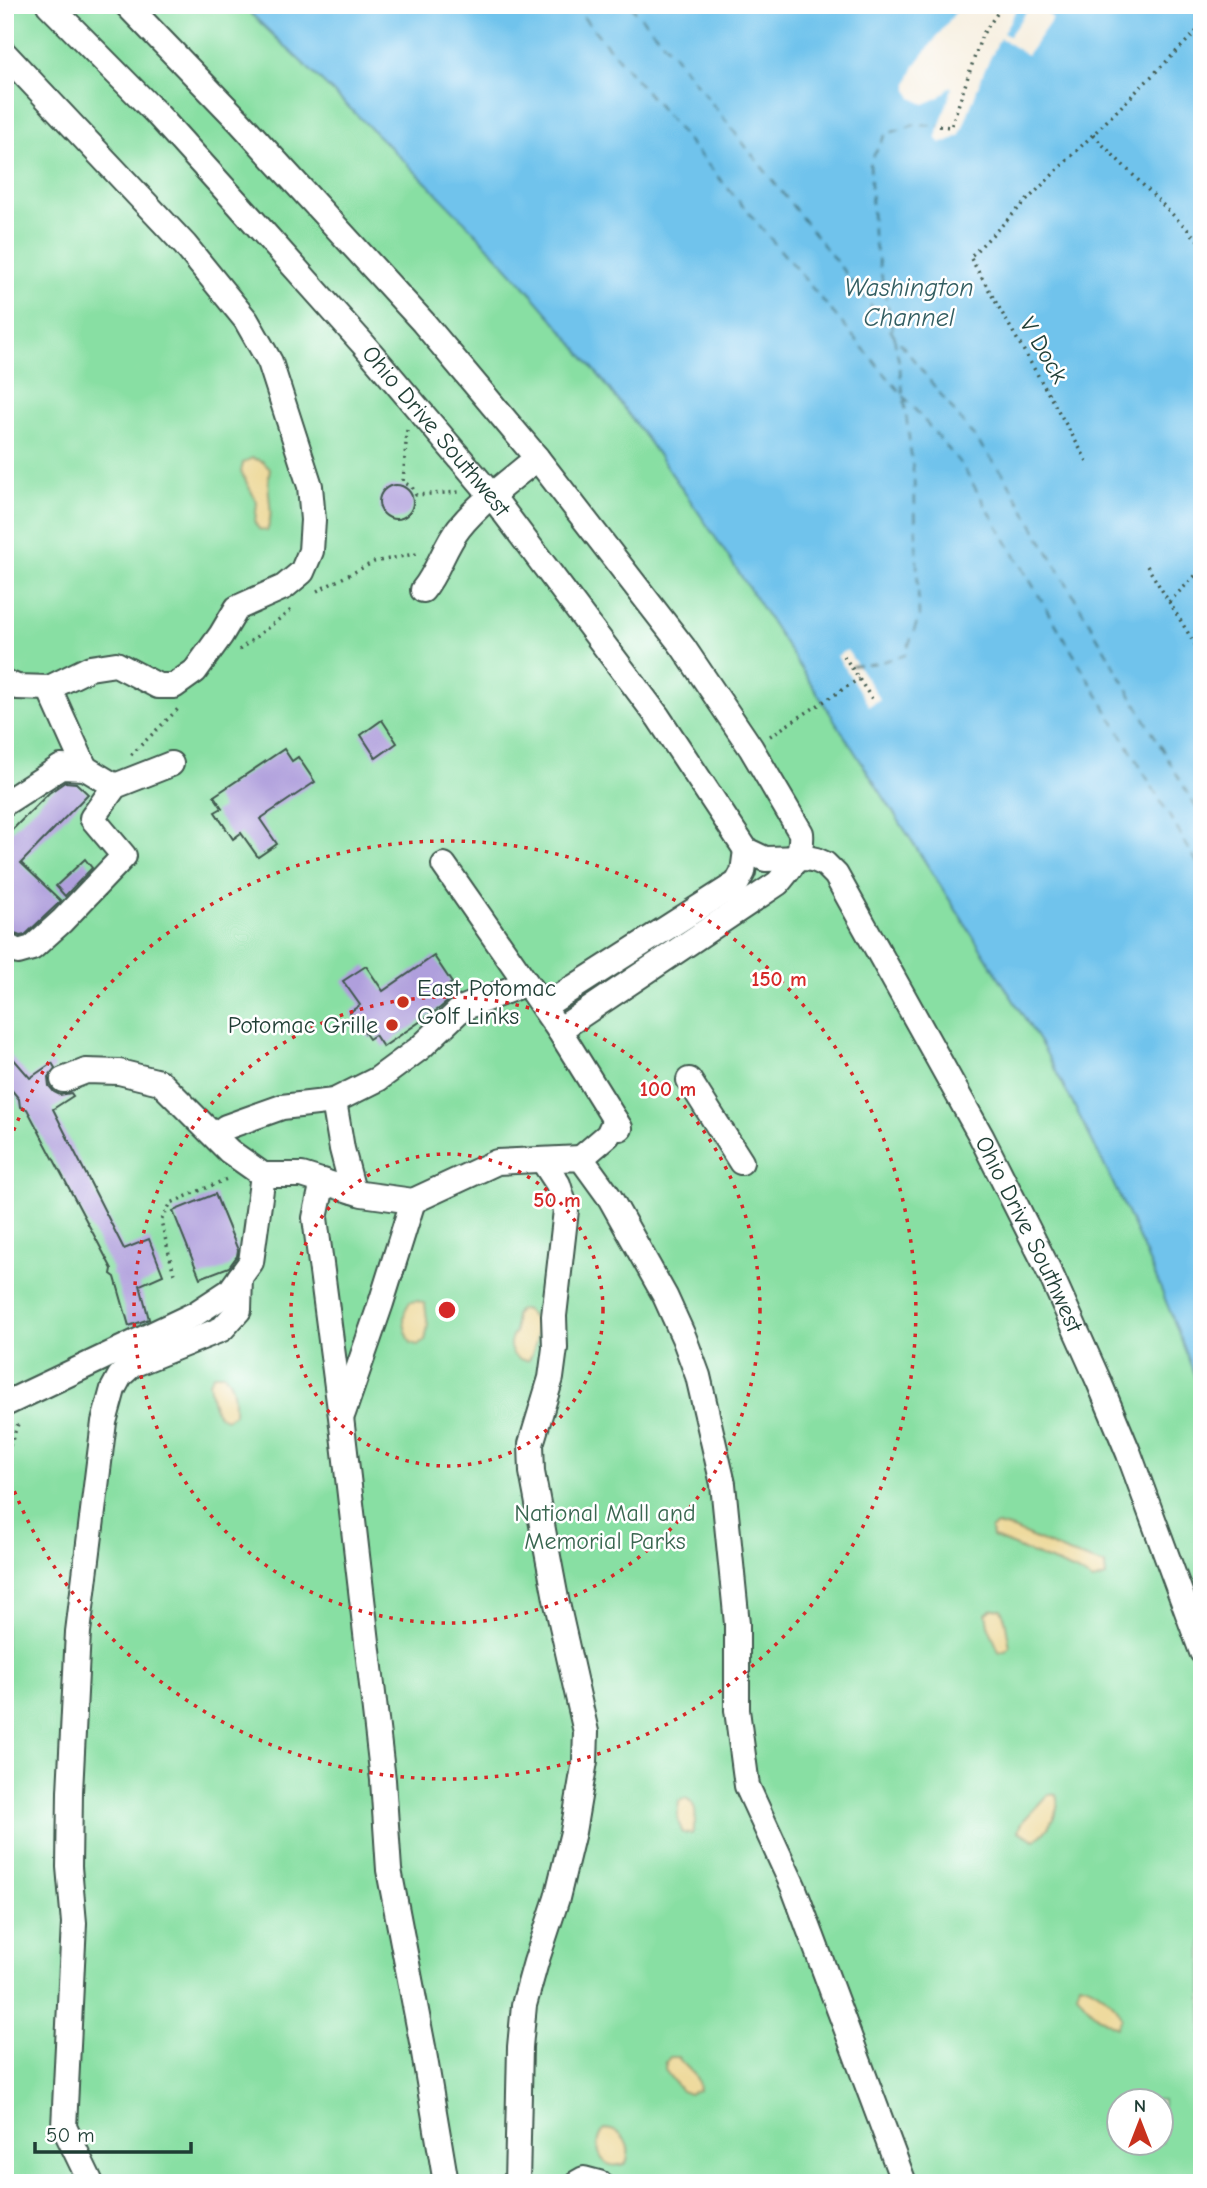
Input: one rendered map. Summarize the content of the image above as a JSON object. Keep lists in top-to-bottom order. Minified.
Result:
{"streets":{"street":["Ohio Drive Southwest"],"path":["V Dock"]},"water":["Washington Channel"],"parks":["National Mall and Memorial Parks"],"places":["East Potomac Golf Links","Potomac Grille"],"scale_bar":"50 m","north":"top","rings":["150 m","100 m","50 m"]}
